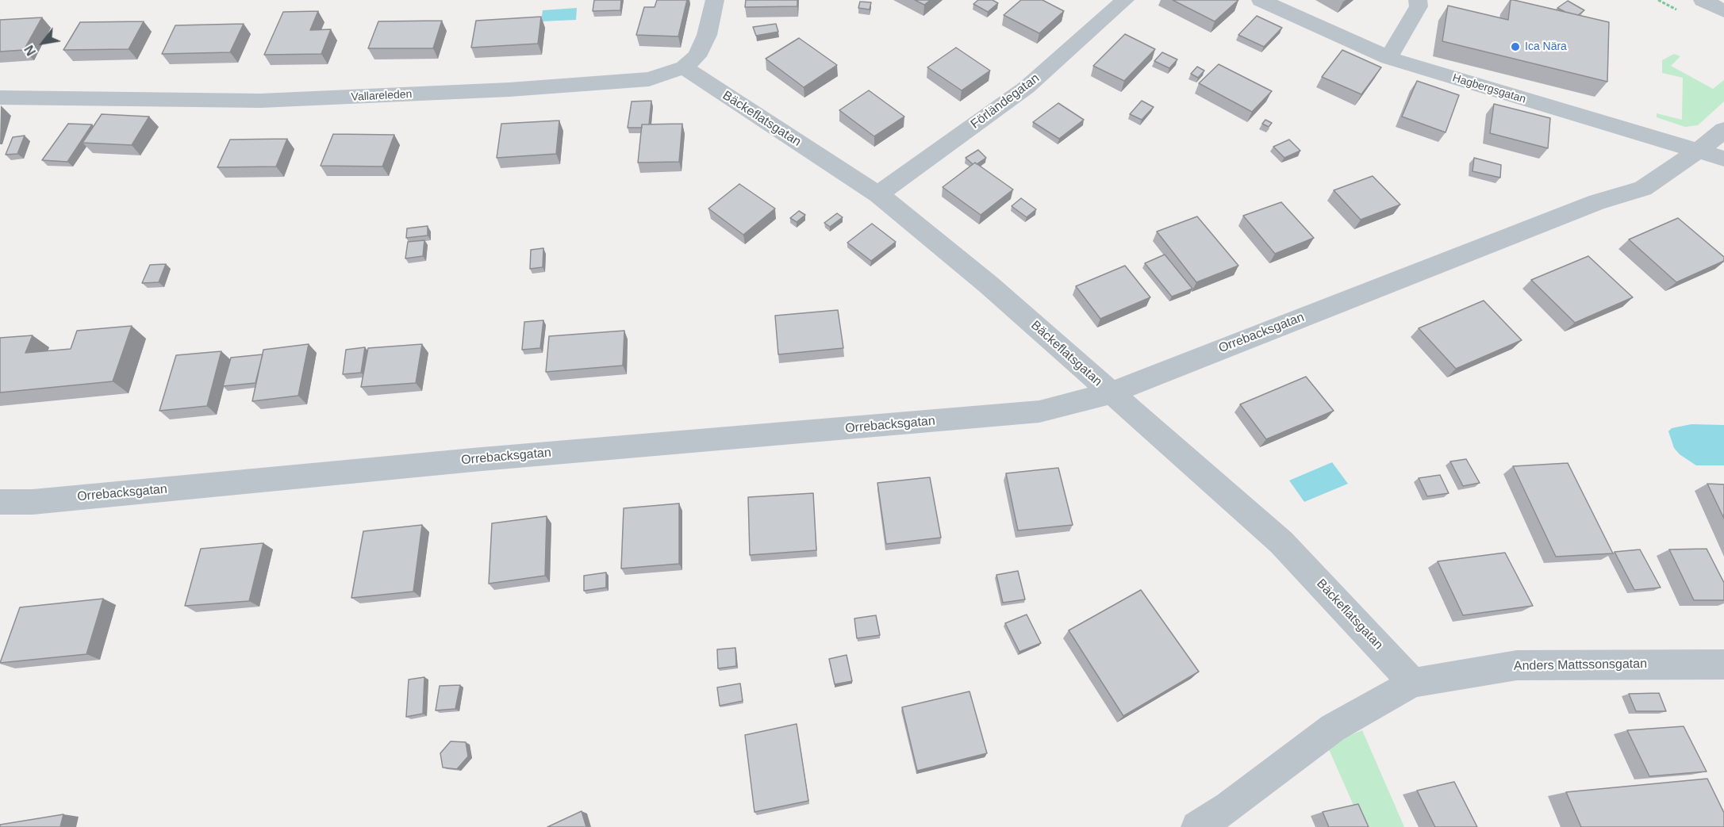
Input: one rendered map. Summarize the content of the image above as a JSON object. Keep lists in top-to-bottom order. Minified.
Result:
{"streets":{"street":["Hagbergsgatan","Vallareleden","Förländegatan","Bäckeflatsgatan","Orrebacksgatan","Anders Mattssonsgatan"]},"crossings":[["Hagbergsgatan","Orrebacksgatan"],["Vallareleden","Bäckeflatsgatan"],["Förländegatan","Bäckeflatsgatan"],["Bäckeflatsgatan","Orrebacksgatan"],["Bäckeflatsgatan","Anders Mattssonsgatan"]],"places":["Ica Nära"],"north":"bottom left"}
